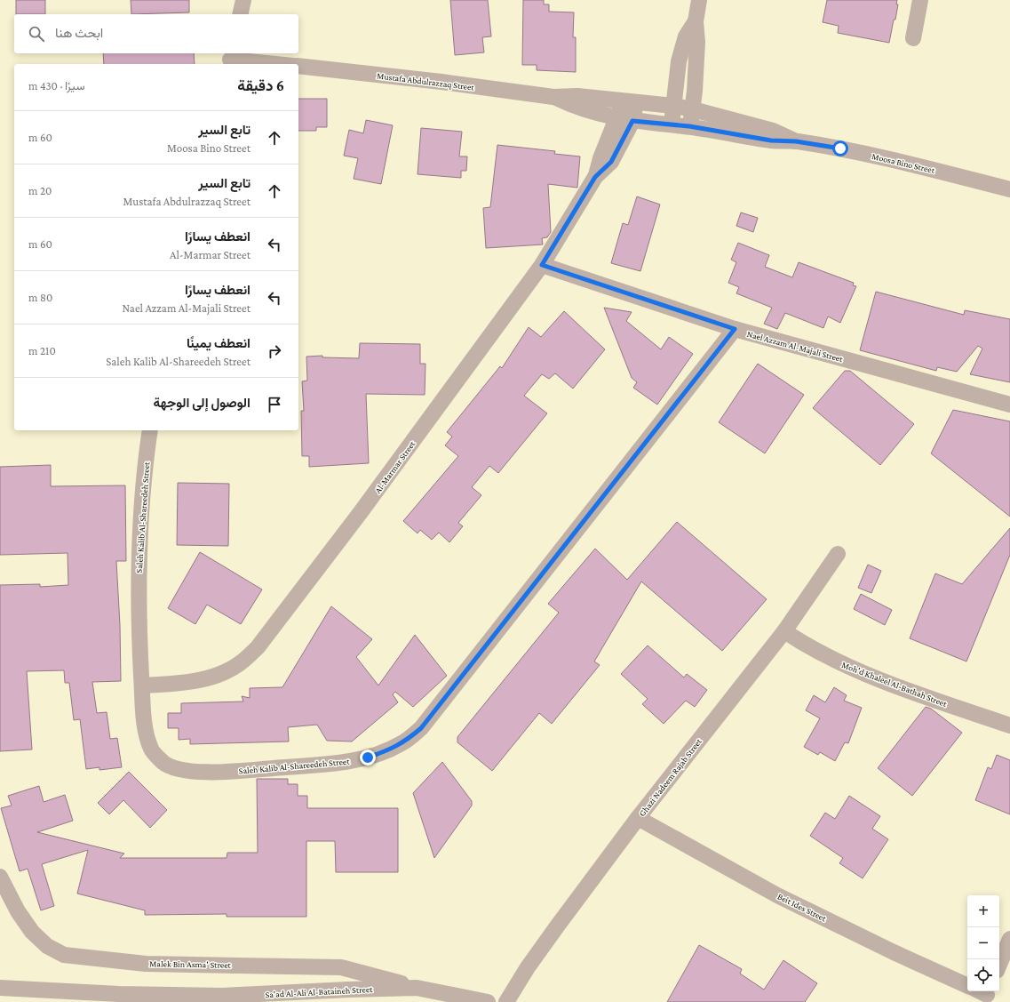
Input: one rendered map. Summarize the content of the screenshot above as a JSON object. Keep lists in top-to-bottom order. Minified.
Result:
{"streets":{"street":["Mustafa Abdulrazzaq Street","Moosa Bino Street","Nael Azzam Al-Majali Street","Al-Marmar Street","Saleh Kalib Al-Shareedeh Street","Moh'd Khaleel Al-Bathah Street","Ghazi Nadeem Rajab Street","Beit Ides Street","Malek Bin Asma' Street","Sa'ad Al-Ali Al-Bataineh Street"]},"crossings":[["Mustafa Abdulrazzaq Street","Moosa Bino Street"],["Mustafa Abdulrazzaq Street","Al-Marmar Street"],["Nael Azzam Al-Majali Street","Al-Marmar Street"],["Nael Azzam Al-Majali Street","Saleh Kalib Al-Shareedeh Street"],["Al-Marmar Street","Saleh Kalib Al-Shareedeh Street"],["Moh'd Khaleel Al-Bathah Street","Ghazi Nadeem Rajab Street"],["Ghazi Nadeem Rajab Street","Beit Ides Street"],["Malek Bin Asma' Street","Sa'ad Al-Ali Al-Bataineh Street"]],"page":{"search":"ابحث هنا","heading":["6 دقيقة","سيرًا · 430 m"],"list":[["تابع السير","Moosa Bino Street","60 m"],["تابع السير","Mustafa Abdulrazzaq Street","20 m"],["انعطف يسارًا","Al-Marmar Street","60 m"],["انعطف يسارًا","Nael Azzam Al-Majali Street","80 m"],["انعطف يمينًا","Saleh Kalib Al-Shareedeh Street","210 m"],"الوصول إلى الوجهة"],"map_buttons":["+","−"]}}
